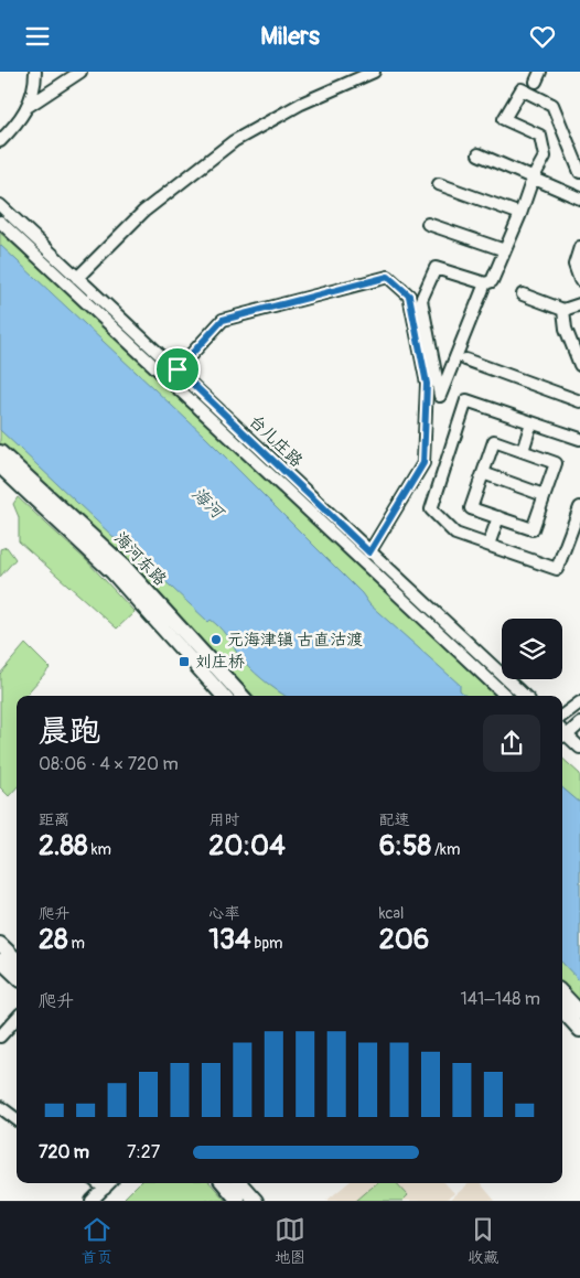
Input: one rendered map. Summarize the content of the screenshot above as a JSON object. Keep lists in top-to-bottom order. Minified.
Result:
{"streets":{"main road":["海河东路"],"street":["台儿庄路"]},"water":["海河"],"places":{"other":["元海津镇 古直沽渡"],"transit":["刘庄桥"]},"page":{"header":"Milers","heading":["晨跑","08:06 · 4 × 720 m"],"stats":[["距离","2.88 km"],["用时","20:04"],["配速","6:58 /km"],["爬升","28 m"],["心率","134 bpm"],["kcal","206"]],"chart":["爬升","141–148 m"],"list":[{"name":"720 m","note":"7:27"}],"tabs":["首页","地图","收藏"]}}
